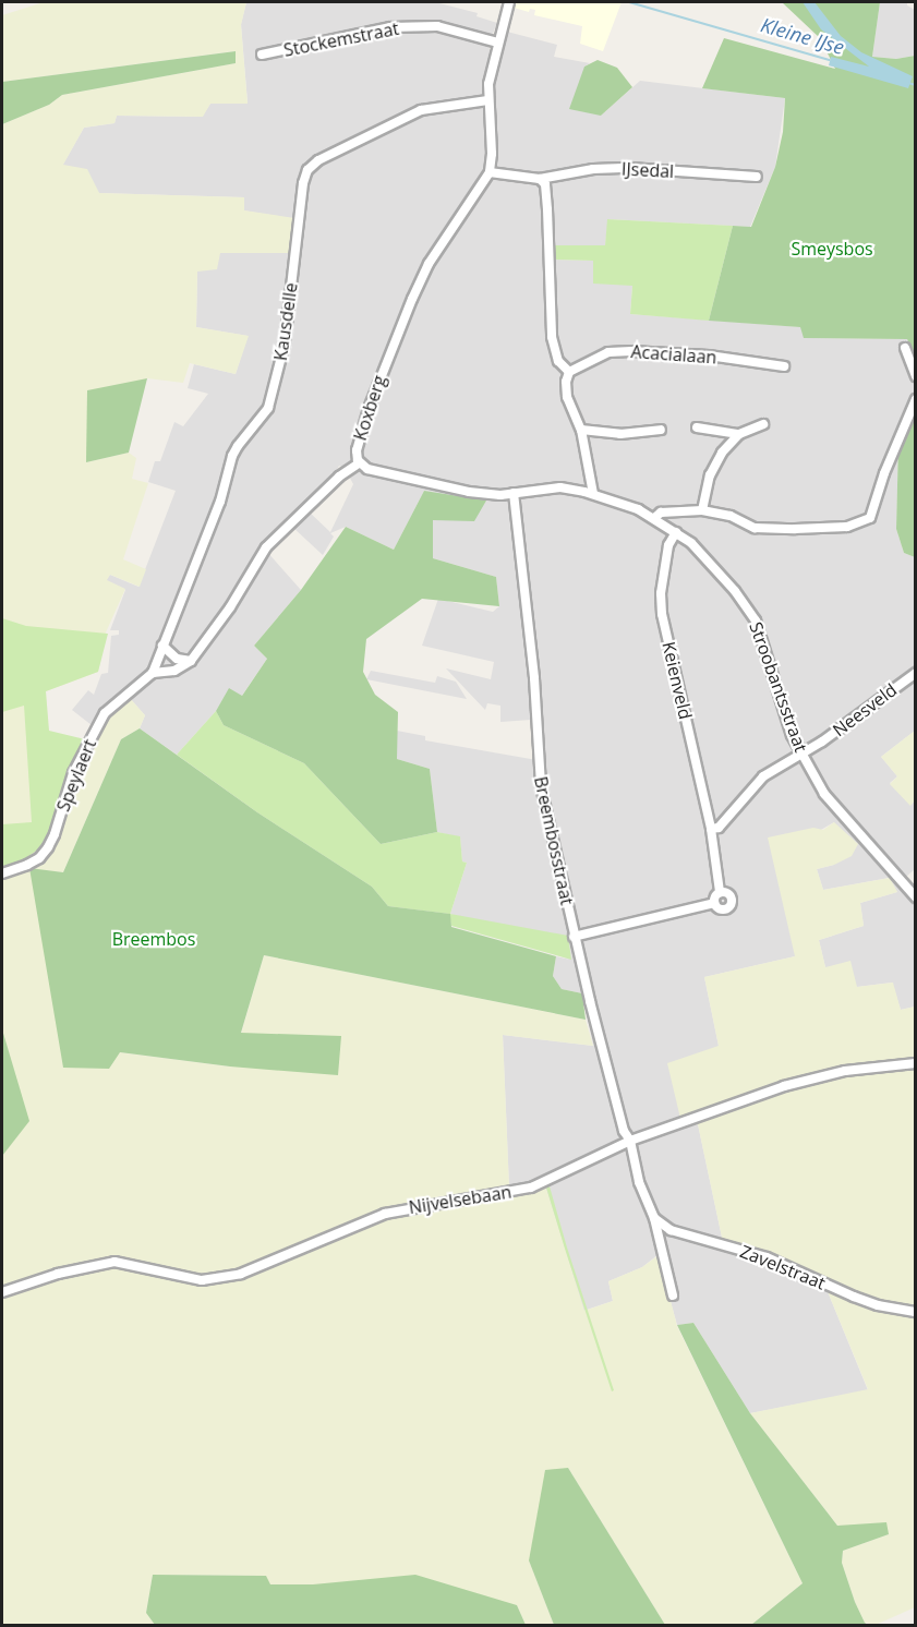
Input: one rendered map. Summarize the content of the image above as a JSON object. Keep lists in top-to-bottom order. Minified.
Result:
{"streets":{"street":["Stockemstraat","IJsedal","Kausdelle","Acacialaan","Koxberg","Keienveld","Stroobantsstraat","Neesveld","Speylaert","Breembosstraat","Nijvelsebaan","Zavelstraat"]},"crossings":[["Stockemstraat","Koxberg"],["IJsedal","Koxberg"],["Kausdelle","Koxberg"],["Koxberg","Stroobantsstraat"],["Koxberg","Breembosstraat"],["Keienveld","Stroobantsstraat"],["Keienveld","Neesveld"],["Stroobantsstraat","Neesveld"],["Breembosstraat","Nijvelsebaan"]],"water":["Kleine IJse"],"parks":["Smeysbos","Breembos"]}
